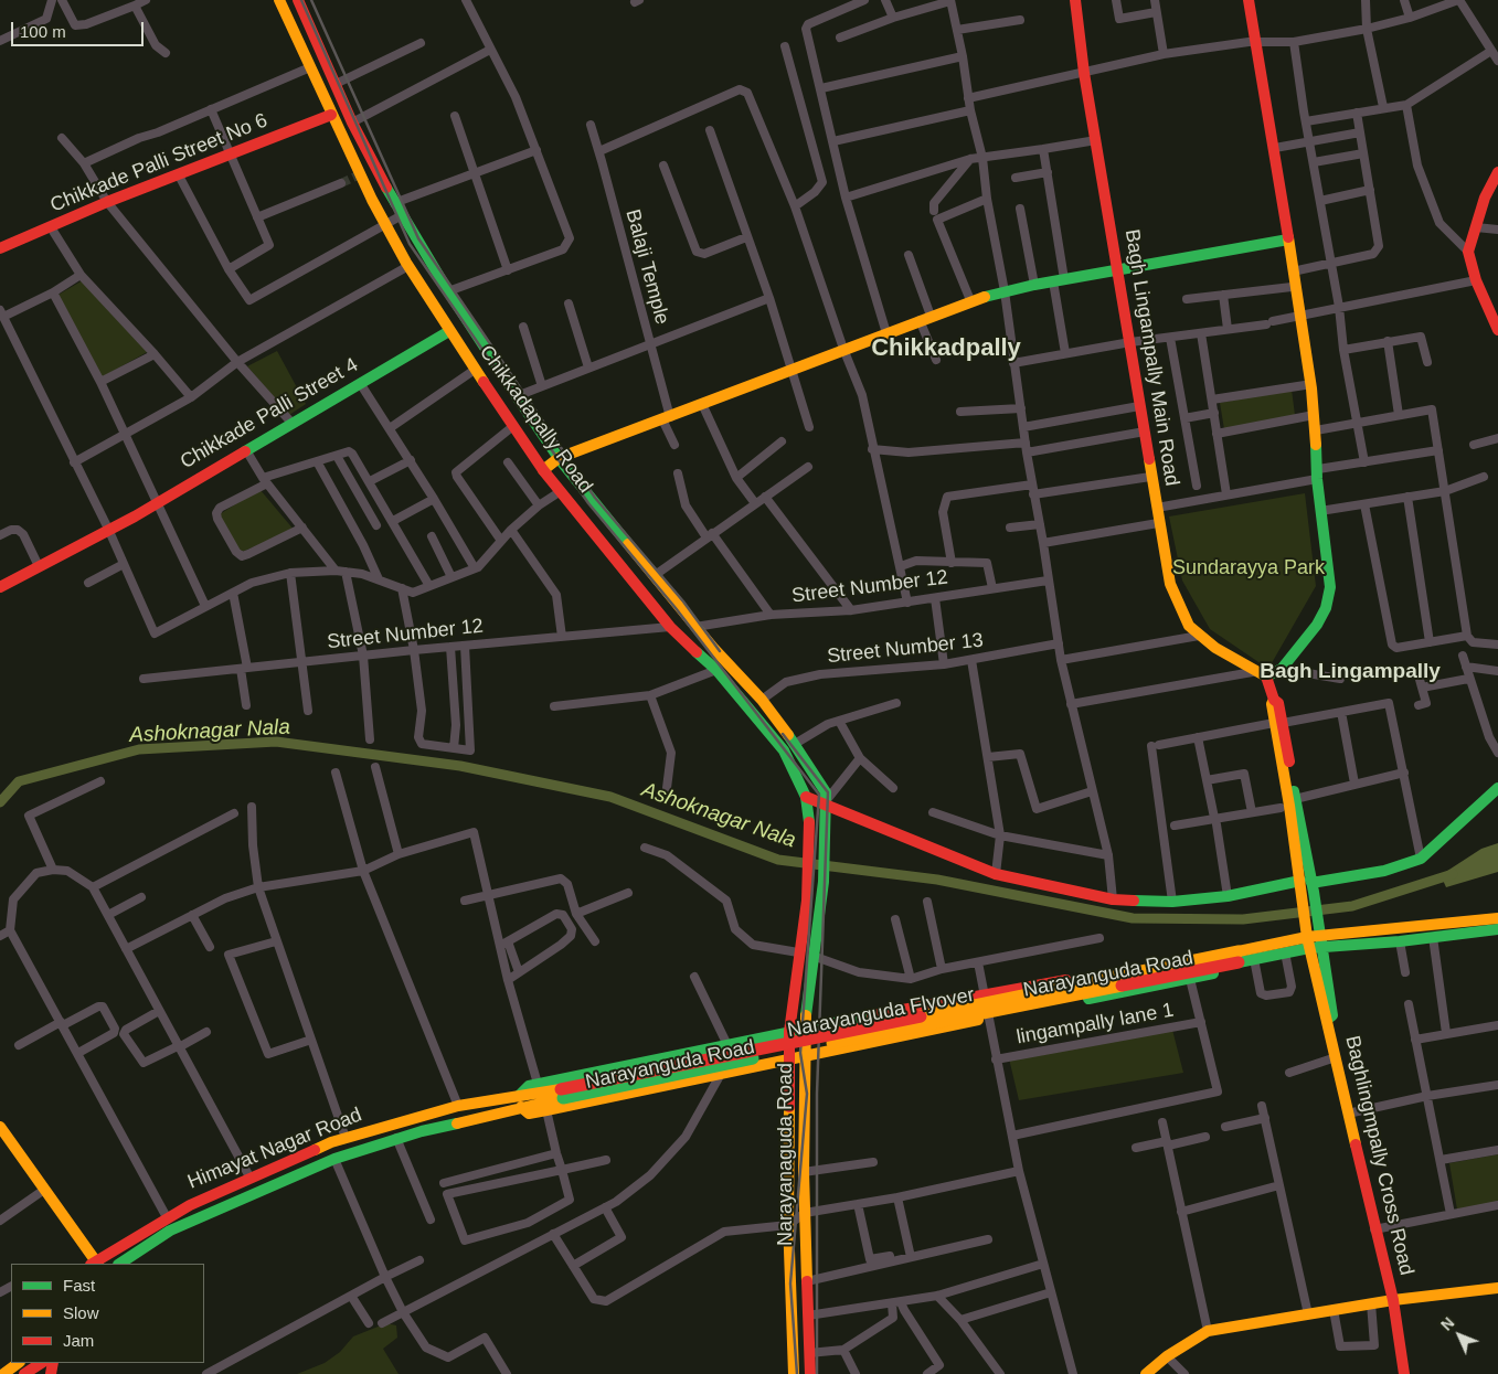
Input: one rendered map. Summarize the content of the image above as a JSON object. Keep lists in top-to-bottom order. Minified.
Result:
{"streets":{"street":["Chikkade Palli Street No 6","Balaji Temple","Bagh Lingampally Main Road","Chikkade Palli Street 4","Chikkadapally Road","Street Number 12","Street Number 13","Narayanguda Road","Narayanguda Flyover","lingampally lane 1","Himayat Nagar Road","Narayanaguda Road","Baghlingmpally Cross Road"]},"crossings":[["Chikkade Palli Street No 6","Chikkadapally Road"],["Chikkade Palli Street 4","Chikkadapally Road"],["Chikkadapally Road","Street Number 12"],["Chikkadapally Road","Street Number 13"],["Chikkadapally Road","Narayanaguda Road"],["Narayanguda Road","Narayanguda Flyover"],["Narayanguda Road","Himayat Nagar Road"],["Narayanguda Road","Narayanaguda Road"],["Narayanguda Flyover","Himayat Nagar Road"]],"districts":["Chikkadpally","Bagh Lingampally"],"water":["Ashoknagar Nala"],"parks":["Sundarayya Park"],"legend":["Fast","Slow","Jam"],"scale_bar":"100 m","north":"top left"}
